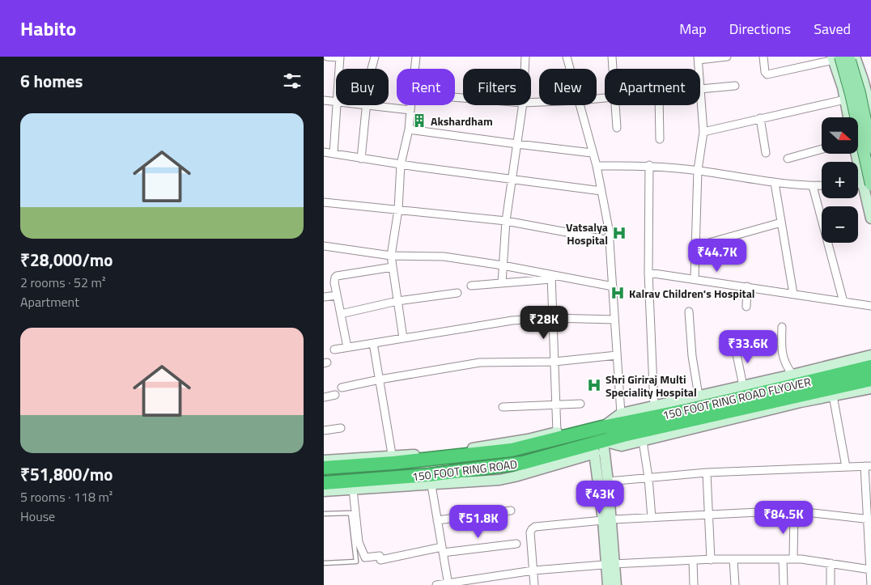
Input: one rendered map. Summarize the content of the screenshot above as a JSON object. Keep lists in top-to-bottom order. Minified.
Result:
{"streets":{"highway":["150 FOOT RING ROAD FLYOVER","150 FOOT RING ROAD"]},"crossings":[["150 FOOT RING ROAD FLYOVER","150 FOOT RING ROAD"]],"places":{"building":["Akshardham"],"hospital":["Vatsalya Hospital","Kalrav Children's Hospital","Shri Giriraj Multi Speciality Hospital"]},"north":"right","page":{"header":"Habito","nav":["Map","Directions","Saved"],"heading":"6 homes","chip":["Buy","Rent","Filters","New","Apartment"],"list":[{"name":"₹28,000/mo","note":"2 rooms · 52 m² · Apartment"},{"name":"₹51,800/mo","note":"5 rooms · 118 m² · House"}],"map_buttons":["+","−"],"price":["₹44.7K","₹28K","₹33.6K","₹43K","₹84.5K","₹51.8K"]}}
